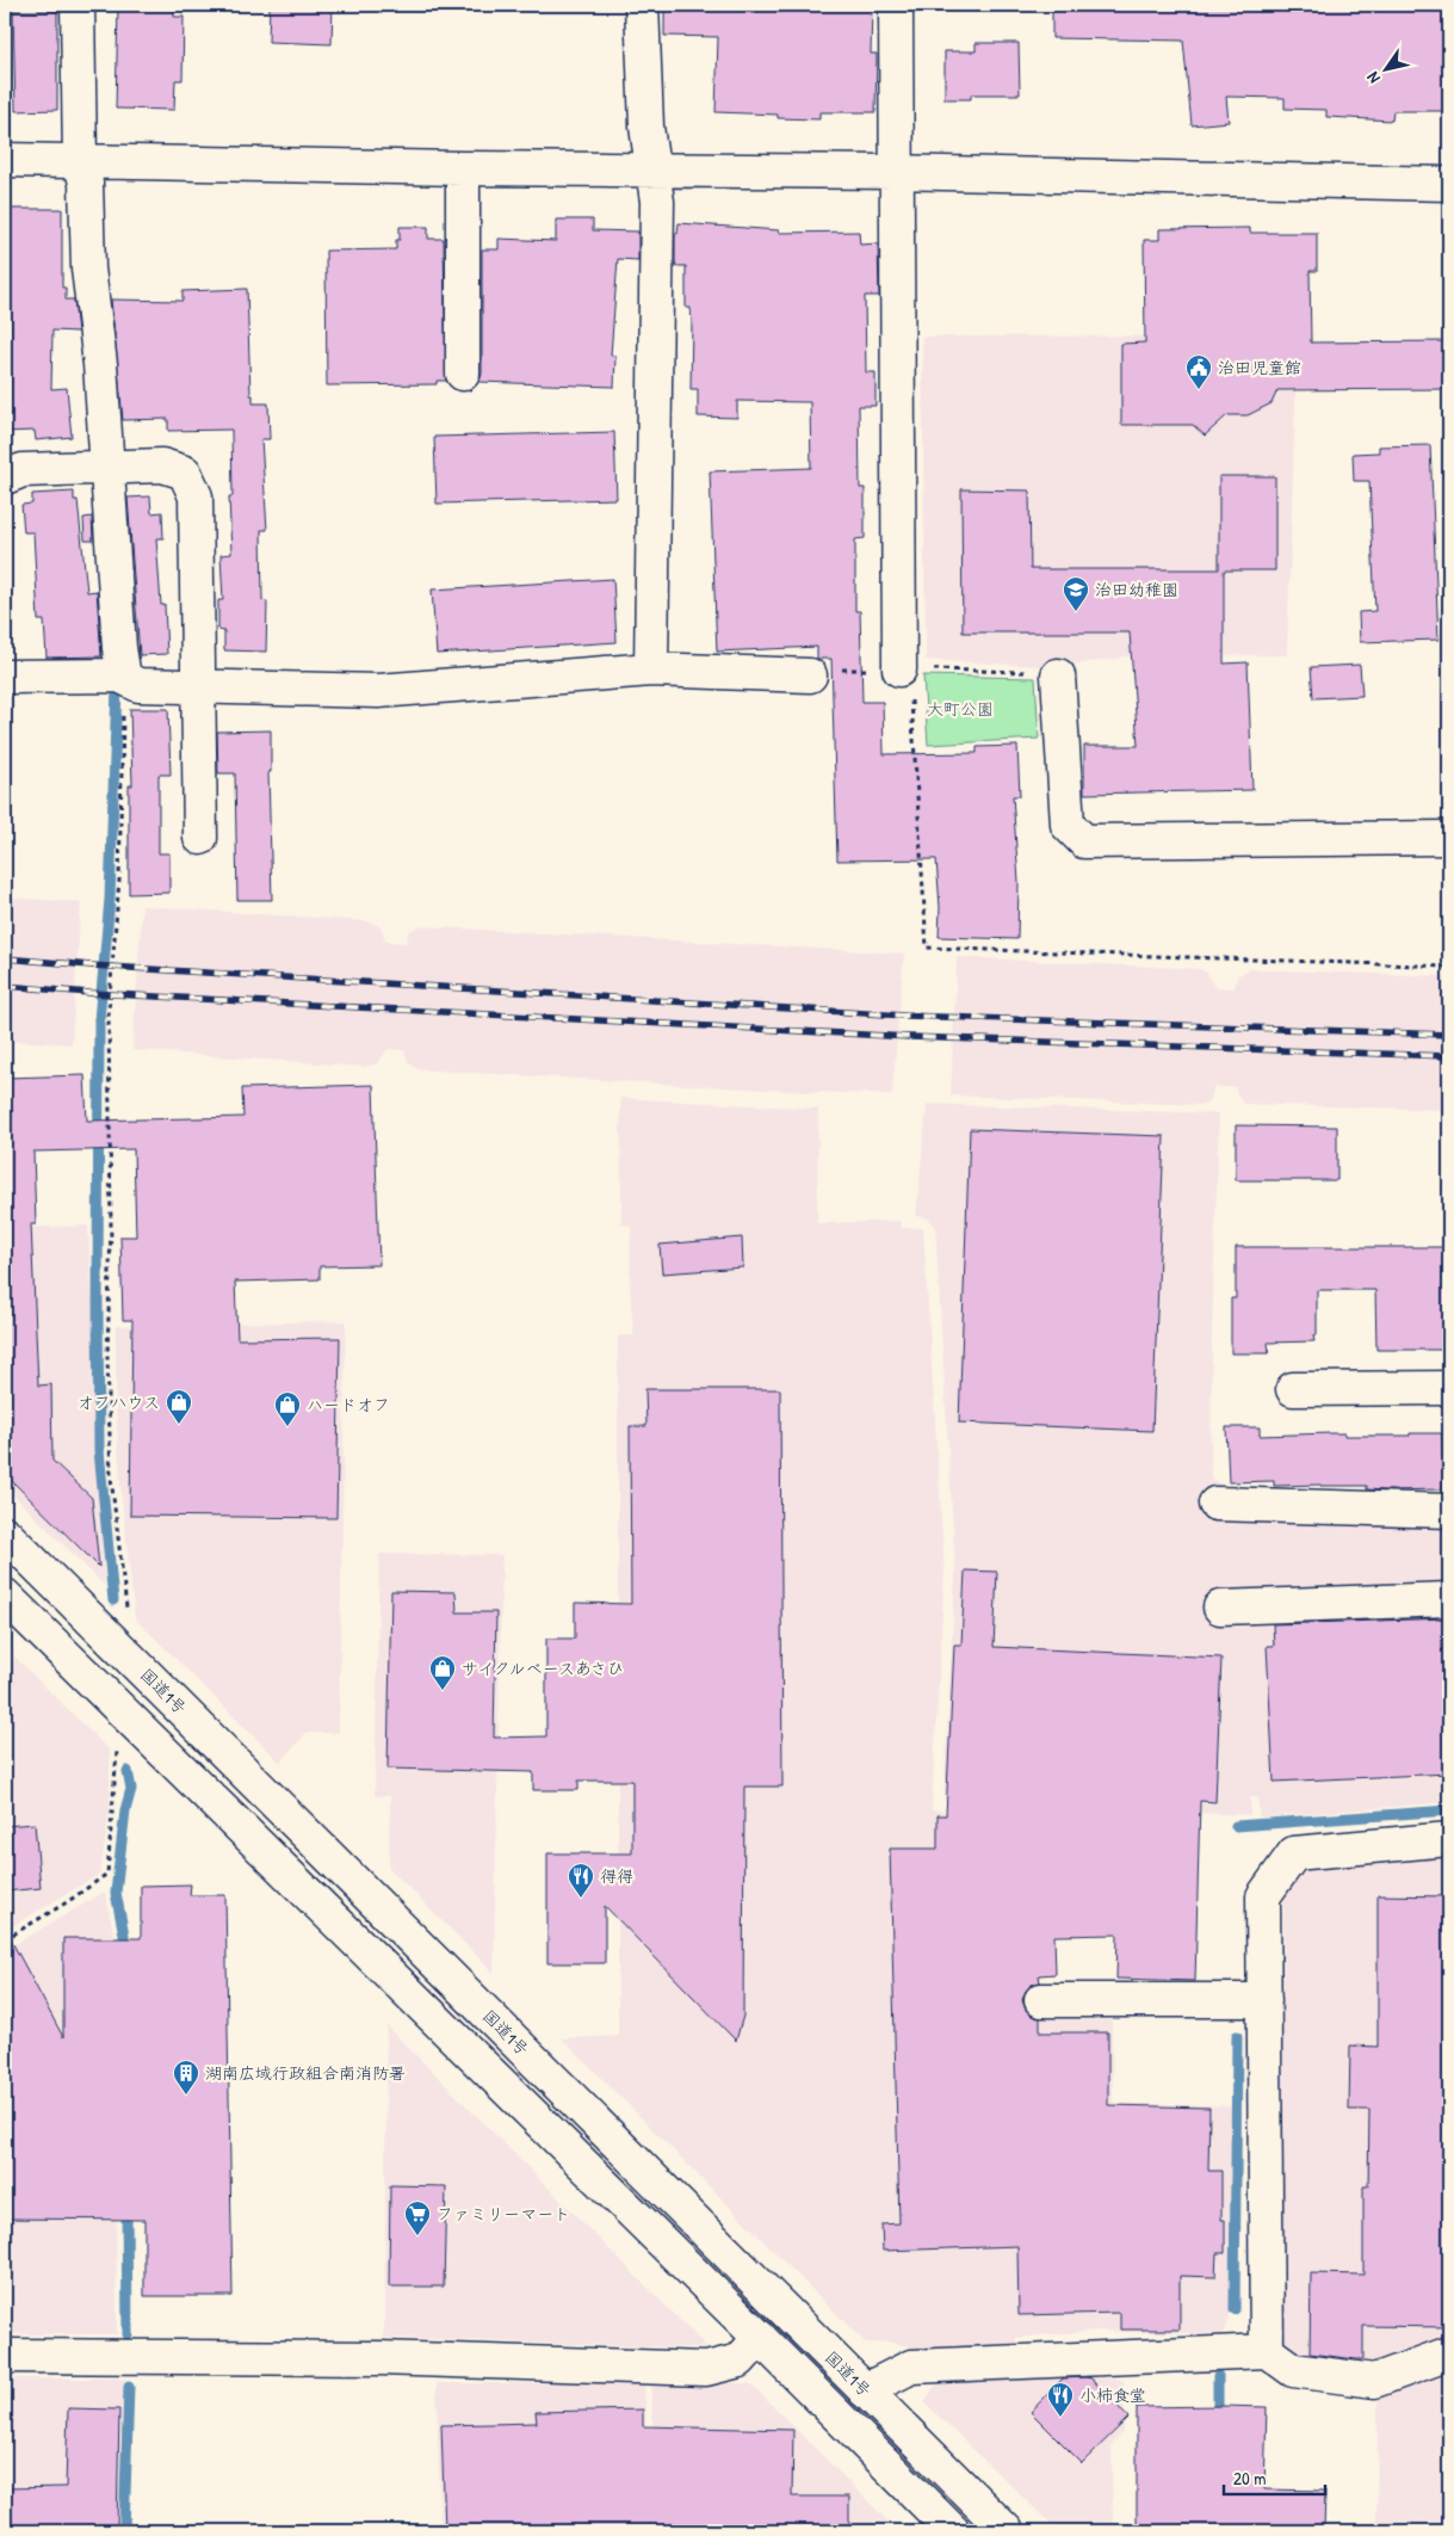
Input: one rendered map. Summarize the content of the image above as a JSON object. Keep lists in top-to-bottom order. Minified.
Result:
{"streets":{"main road":["国道1号"]},"parks":["大町公園"],"places":{"public building":["治田児童館"],"school or university":["治田幼稚園"],"shop":["オフハウス","ハードオフ","サイクルベースあさひ"],"restaurant":["得得","小柿食堂"],"building":["湖南広域行政組合南消防署"],"supermarket":["ファミリーマート"]},"scale_bar":"20 m","north":"bottom left"}
